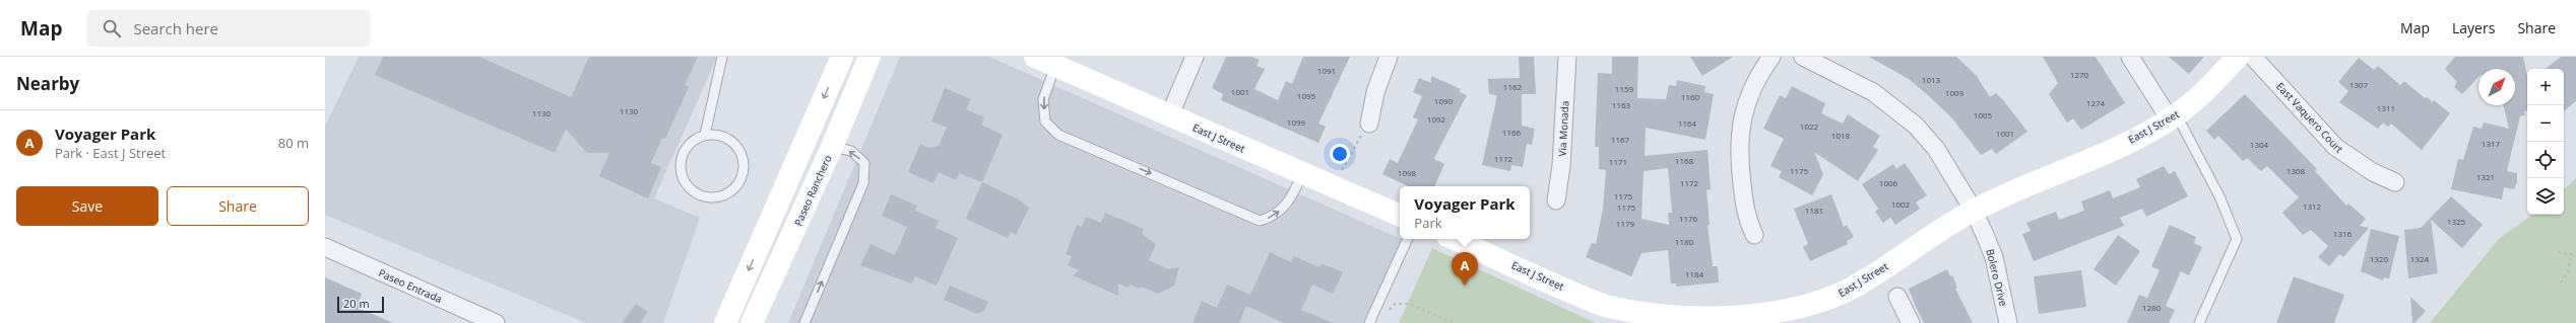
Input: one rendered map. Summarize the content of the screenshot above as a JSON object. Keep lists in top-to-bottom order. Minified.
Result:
{"streets":{"street":["East Vaquero Court","East J Street","Via Monada","Paseo Ranchero","Bolero Drive","Paseo Entrada"]},"crossings":[["East J Street","Bolero Drive"]],"house_numbers":["1091","1270","1013","1307","1162","1159","1001","1009","1095","1160","1090","1274","1163","1311","1130","1130","1005","1092","1099","1164","1022","1166","1001","1018","1167","1317","1304","1172","1168","1171","1175","1308","1098","1321","1172","1006","1175","1002","1312","1175","1181","1176","1325","1179","1316","1180","1320","1324","1184","1280"],"scale_bar":"20 m","north":"top right","page":{"header":"Map","search":"Search here","nav":["Map","Layers","Share"],"heading":"Nearby","map_buttons":["+","−"],"list":[{"mark":"A","name":"Voyager Park","note":"Park · East J Street","value":"80 m"}],"buttons":["Save","Share"],"popup":["Voyager Park","Park"],"pins":"A","scale":"20 m"}}
